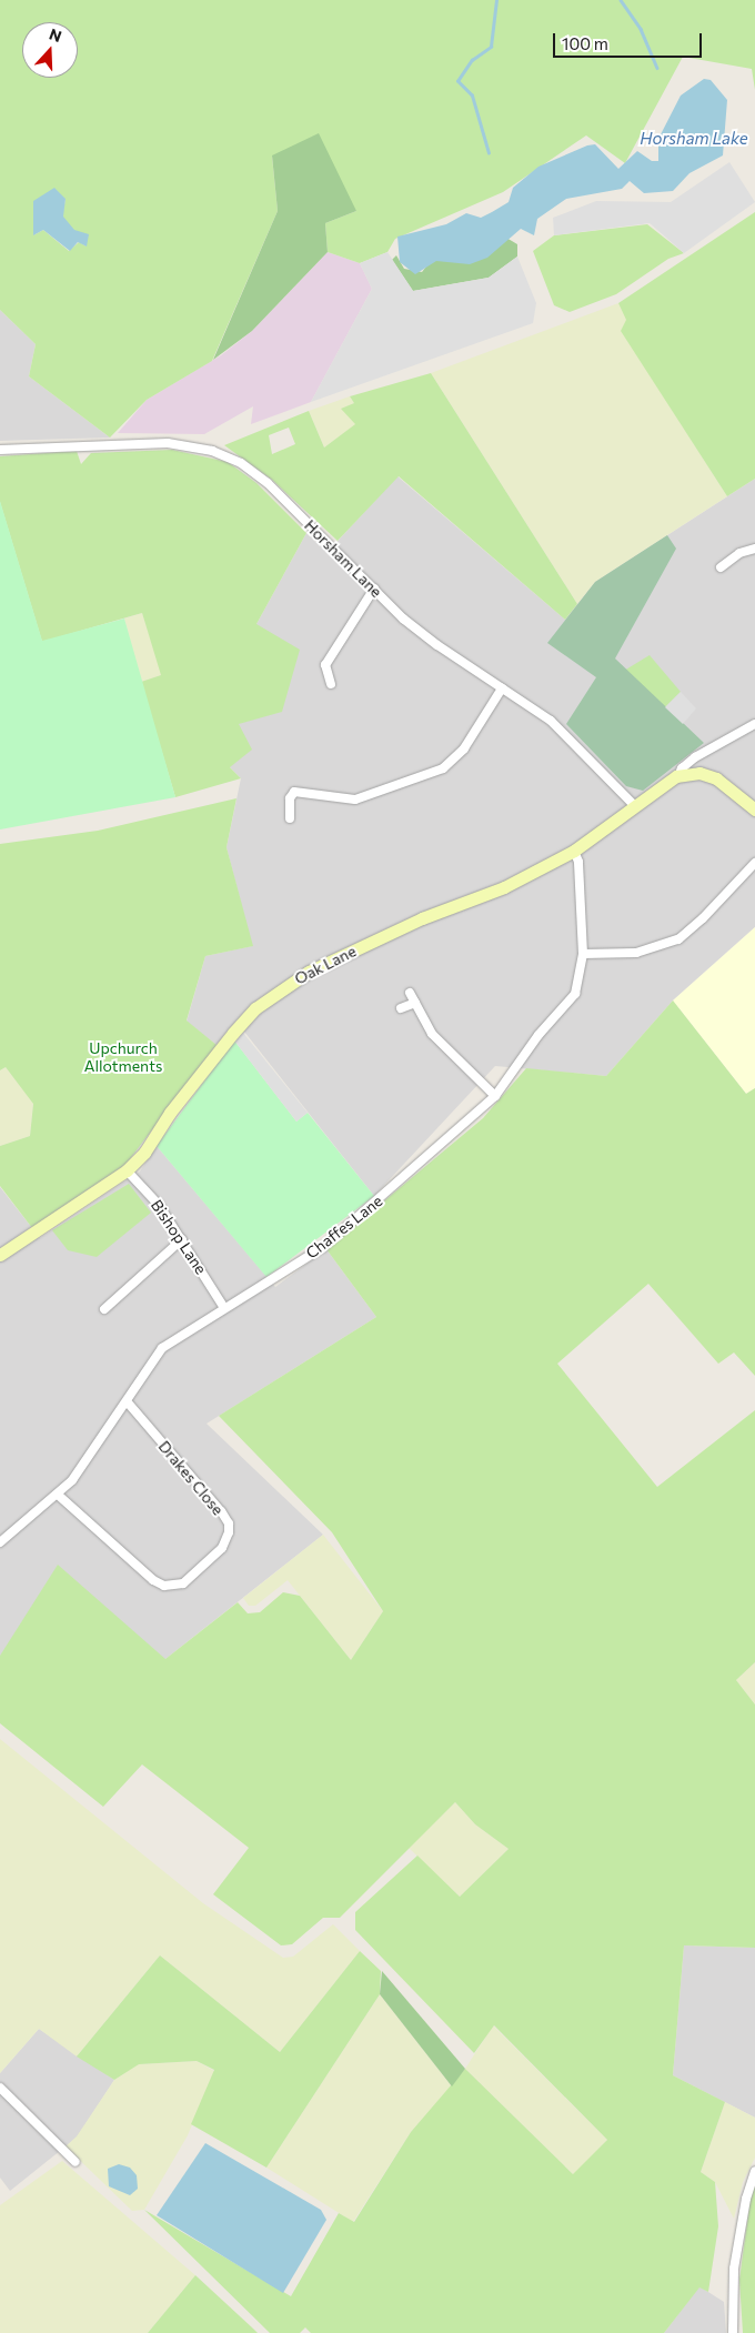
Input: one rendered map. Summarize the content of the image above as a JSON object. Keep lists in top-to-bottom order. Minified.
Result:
{"streets":{"street":["Horsham Lane","Oak Lane","Chaffes Lane","Bishop Lane","Drakes Close"]},"crossings":[["Horsham Lane","Oak Lane"],["Oak Lane","Chaffes Lane"],["Oak Lane","Bishop Lane"],["Chaffes Lane","Bishop Lane"],["Chaffes Lane","Drakes Close"]],"water":["Horsham Lake"],"parks":["Upchurch Allotments"],"scale_bar":"100 m","north":"top"}
